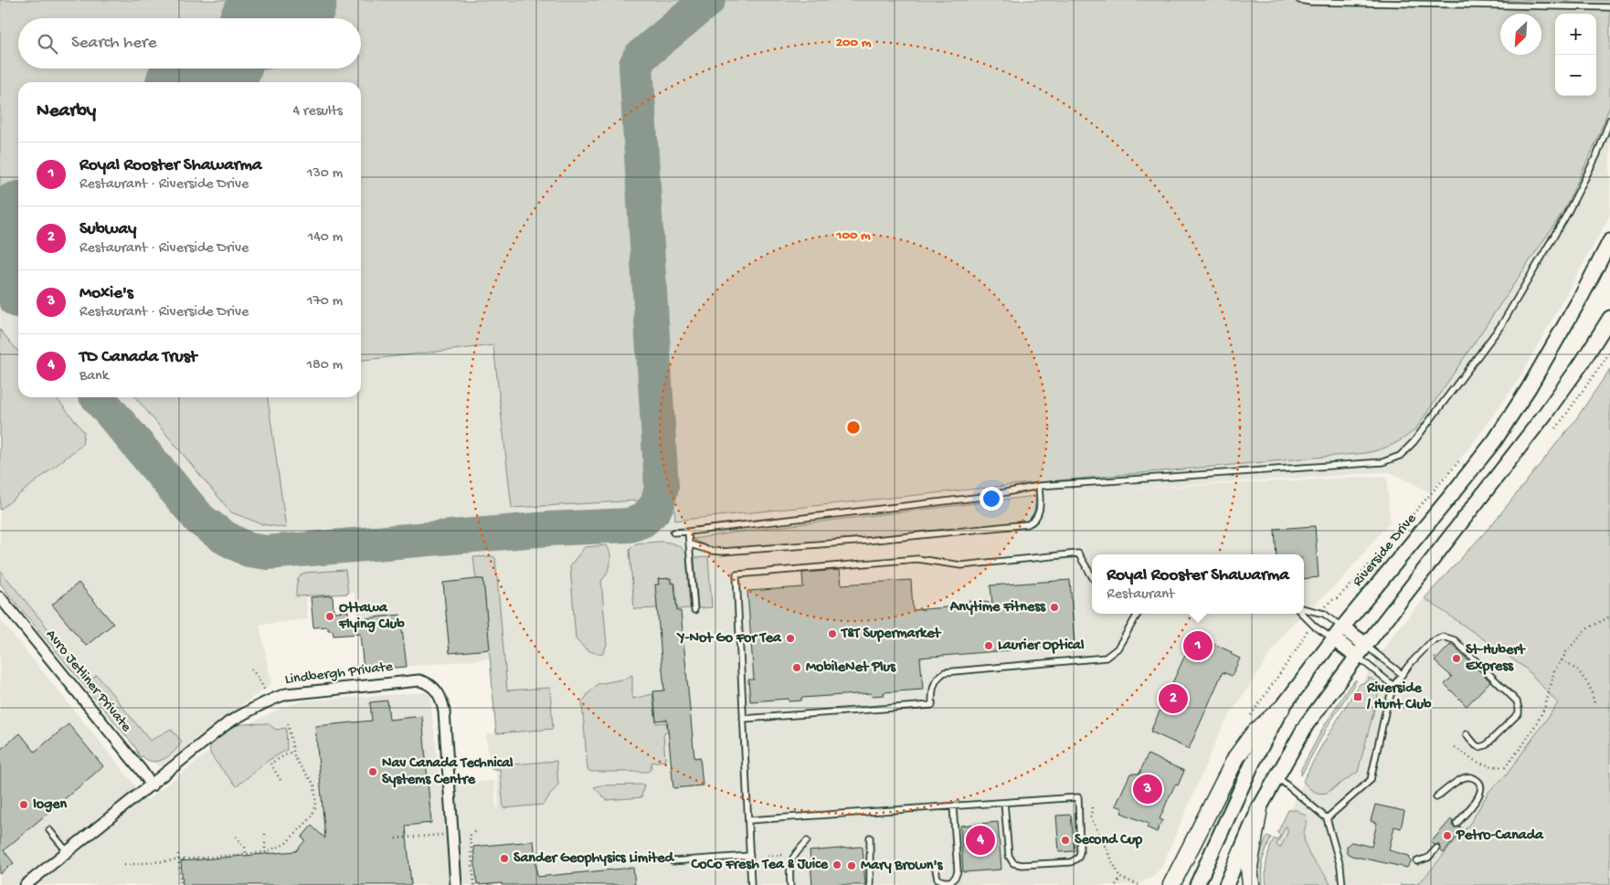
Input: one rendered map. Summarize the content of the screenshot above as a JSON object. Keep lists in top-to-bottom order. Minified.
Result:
{"streets":{"main road":["Riverside Drive"],"street":["Lindbergh Private","Avro Jetliner Private"]},"crossings":[["Lindbergh Private","Avro Jetliner Private"]],"places":{"other":["Anytime Fitness","Ottawa Flying Club","T&T Supermarket","Y-Not Go For Tea","Laurier Optical","St-Hubert Express","MobileNet Plus","Nav Canada Technical Systems Centre","Iogen","Petro-Canada","Second Cup","Sander Geophysics Limited","CoCo Fresh Tea & Juice","Mary Brown's"],"transit":["Riverside / Hunt Club"]},"north":"bottom left","page":{"map_buttons":["+","−"],"search":"Search here","heading":["Nearby","4 results"],"list":[{"mark":"1","name":"Royal Rooster Shawarma","note":"Restaurant · Riverside Drive","value":"130 m"},{"mark":"2","name":"Subway","note":"Restaurant · Riverside Drive","value":"140 m"},{"mark":"3","name":"Moxie's","note":"Restaurant · Riverside Drive","value":"170 m"},{"mark":"4","name":"TD Canada Trust","note":"Bank","value":"180 m"}],"popup":["Royal Rooster Shawarma","Restaurant"],"pins":["1","2","3","4"]},"rings":["200 m","100 m"]}
